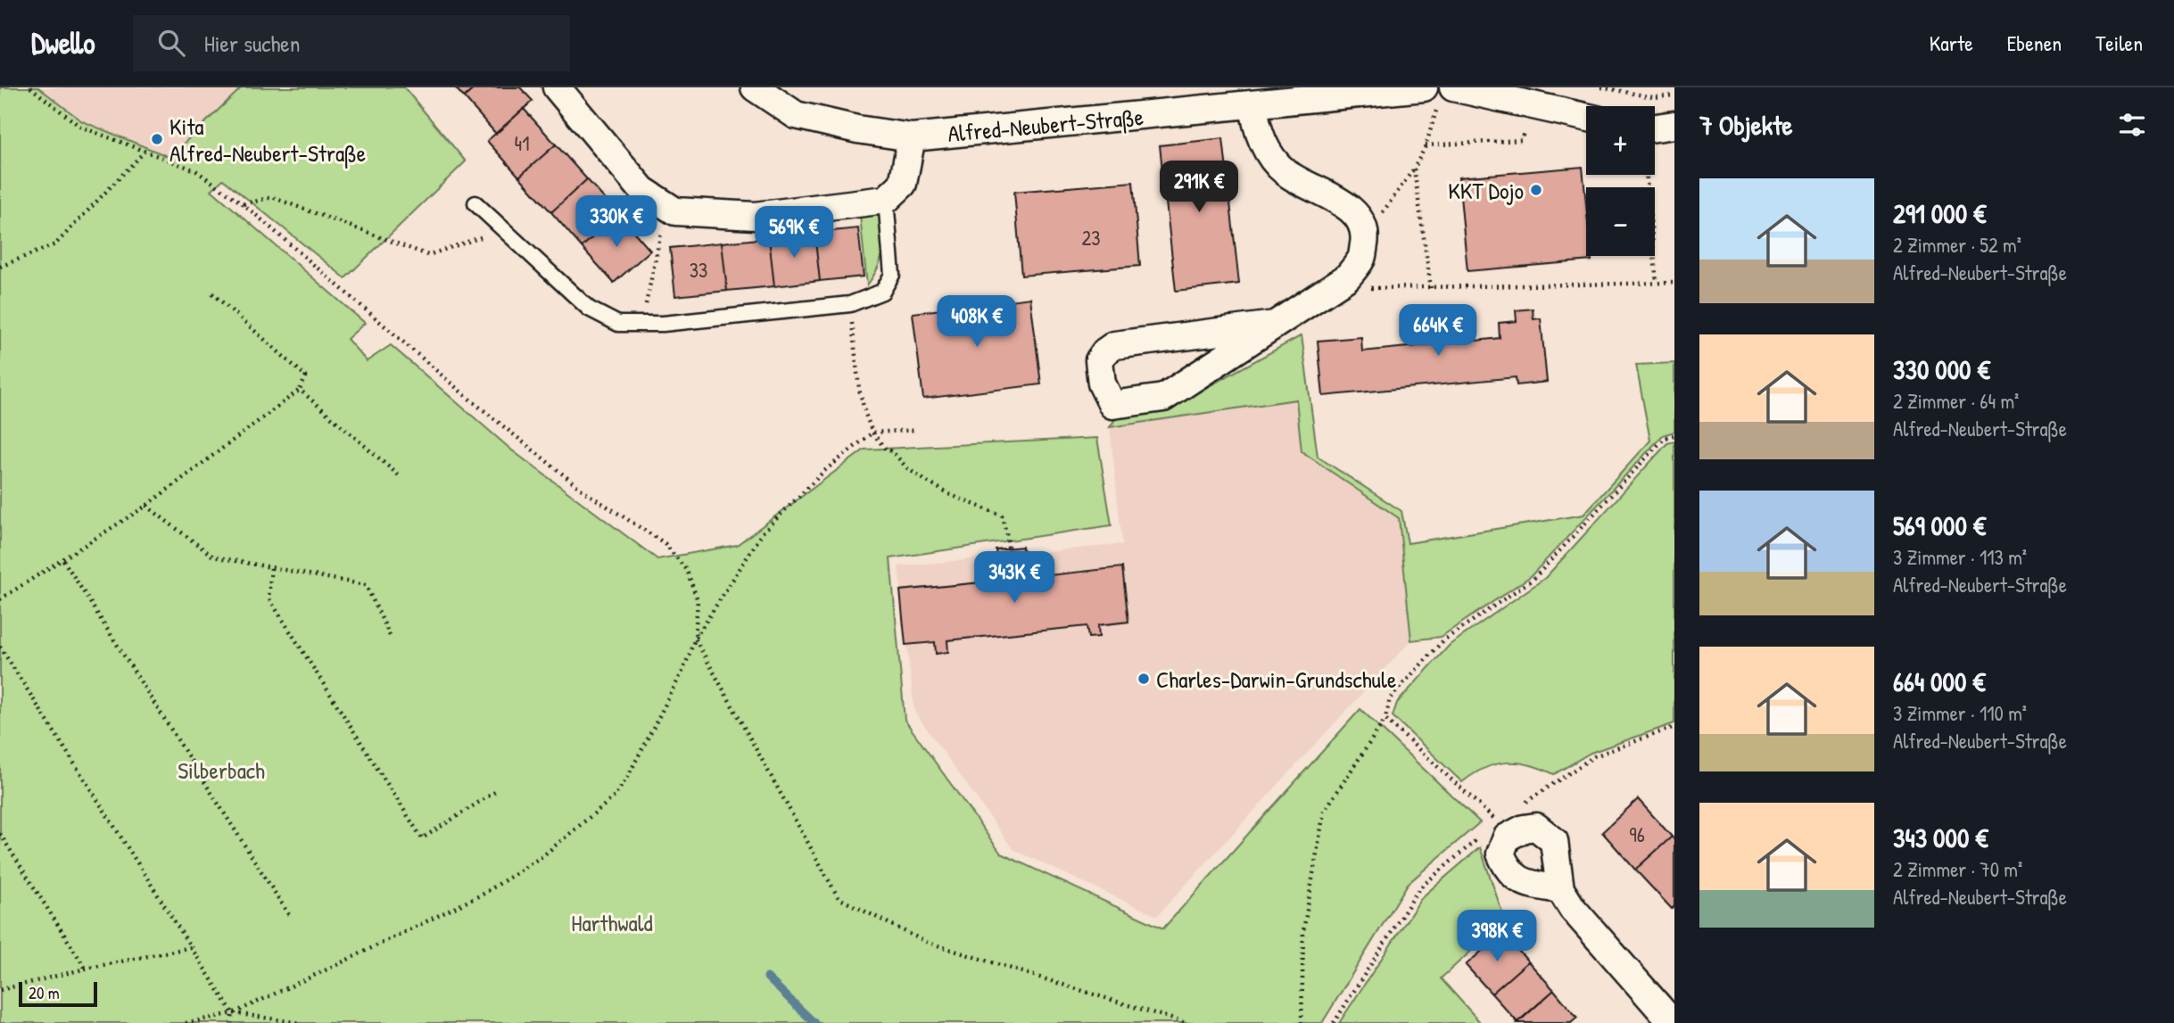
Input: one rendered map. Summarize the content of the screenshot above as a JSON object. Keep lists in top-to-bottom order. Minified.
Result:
{"streets":{"street":["Alfred-Neubert-Straße"]},"parks":["Silberbach","Harthwald"],"places":["Kita Alfred-Neubert-Straße","KKT Dojo","Charles-Darwin-Grundschule"],"house_numbers":["41","23","33","96"],"scale_bar":"20 m","page":{"header":"Dwello","search":"Hier suchen","nav":["Karte","Ebenen","Teilen"],"heading":"7 Objekte","map_buttons":["+","−"],"price":["291K €","330K €","569K €","408K €","664K €","343K €","398K €"],"list":[{"name":"291 000 €","note":"2 Zimmer · 52 m² · Alfred-Neubert-Straße"},{"name":"330 000 €","note":"2 Zimmer · 64 m² · Alfred-Neubert-Straße"},{"name":"569 000 €","note":"3 Zimmer · 113 m² · Alfred-Neubert-Straße"},{"name":"664 000 €","note":"3 Zimmer · 110 m² · Alfred-Neubert-Straße"},{"name":"343 000 €","note":"2 Zimmer · 70 m² · Alfred-Neubert-Straße"}],"scale":"20 m"}}
